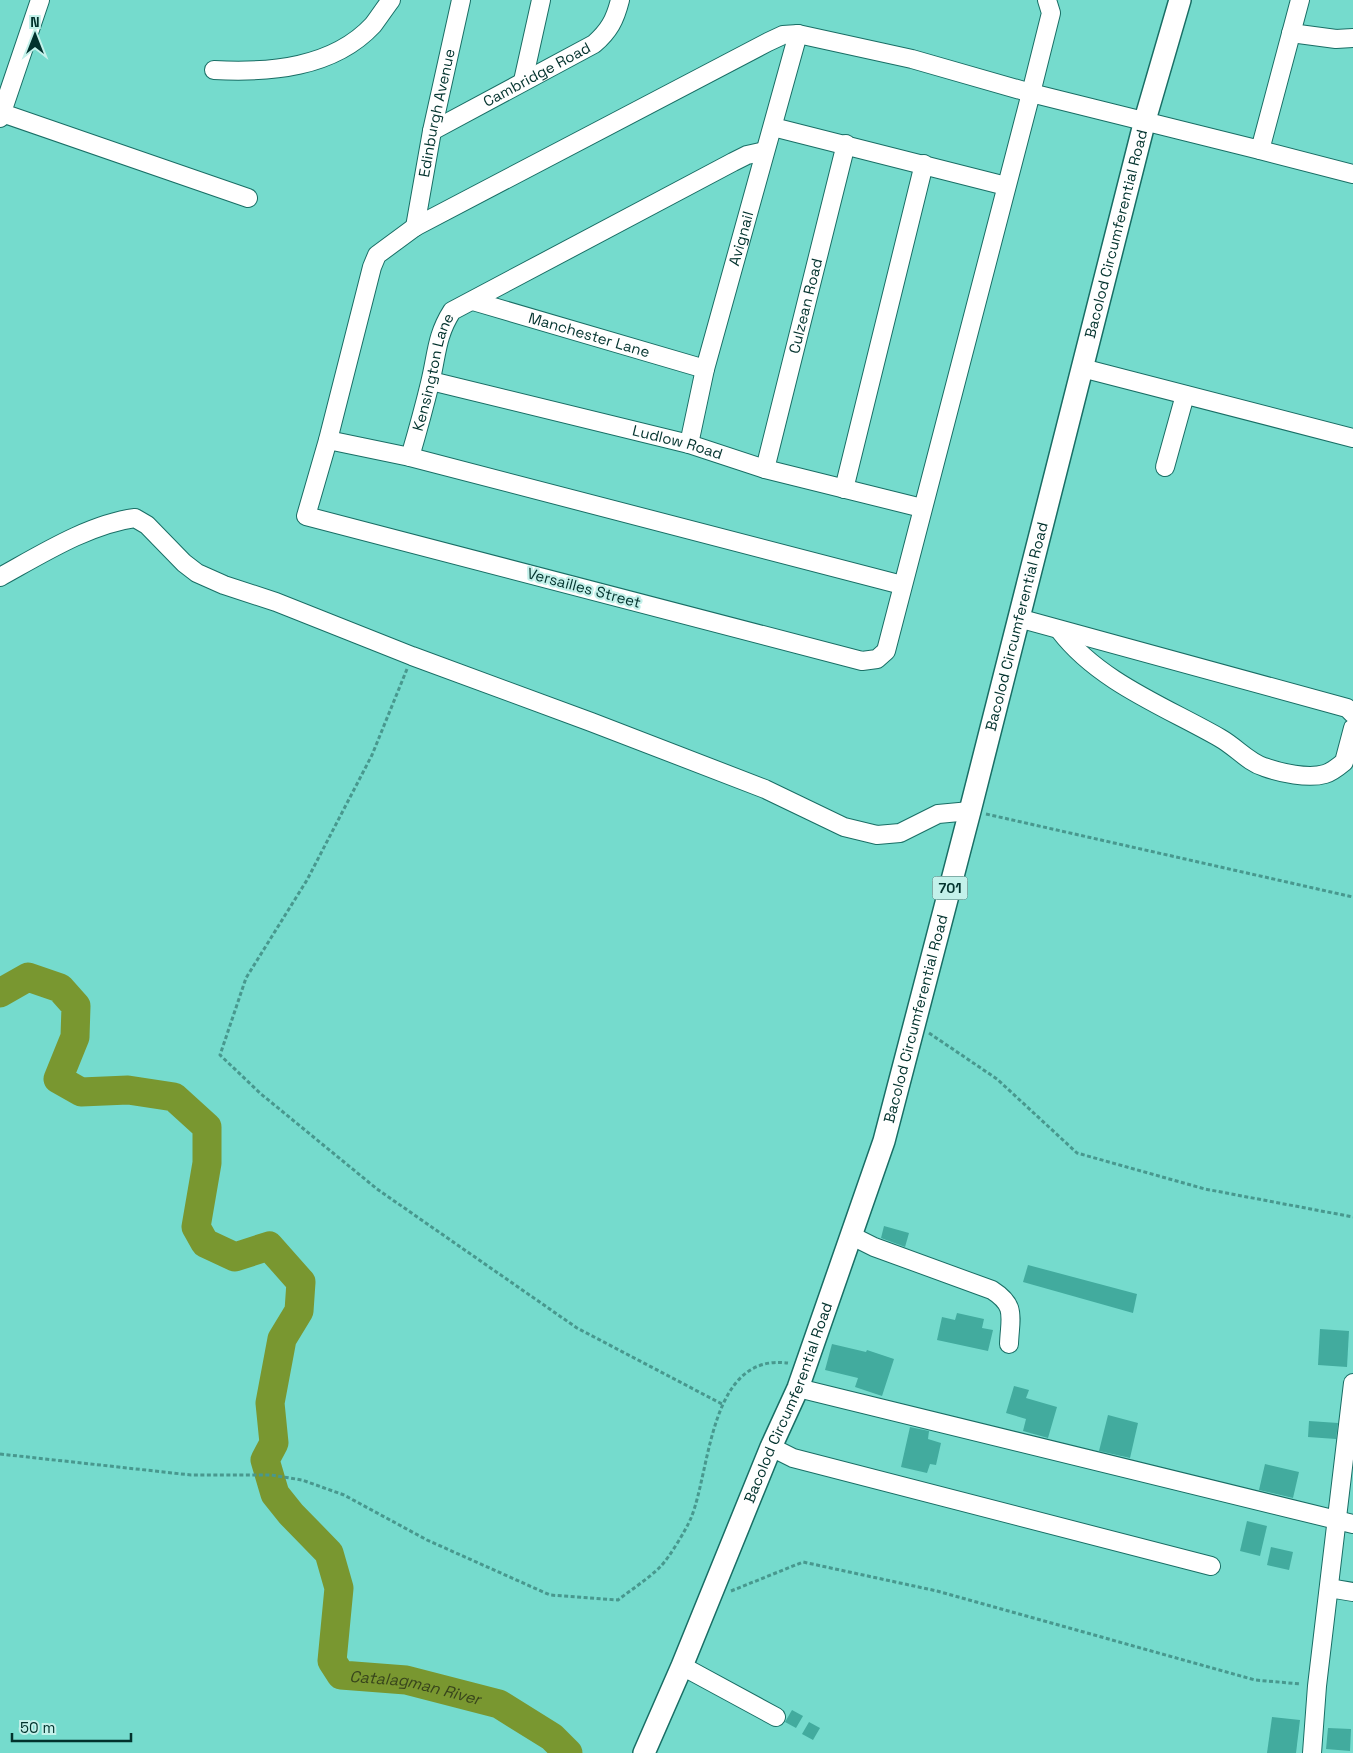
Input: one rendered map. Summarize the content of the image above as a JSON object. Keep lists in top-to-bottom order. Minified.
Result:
{"streets":{"main road":["Bacolod Circumferential Road","701"],"street":["Cambridge Road","Edinburgh Avenue","Avignail","Culzean Road","Manchester Lane","Kensington Lane","Ludlow Road","Versailles Street"]},"crossings":[["Cambridge Road","Edinburgh Avenue"],["Avignail","Manchester Lane"],["Avignail","Kensington Lane"],["Avignail","Ludlow Road"],["Culzean Road","Ludlow Road"],["Manchester Lane","Kensington Lane"],["Kensington Lane","Ludlow Road"]],"water":["Catalagman River"],"scale_bar":"50 m","north":"top"}
